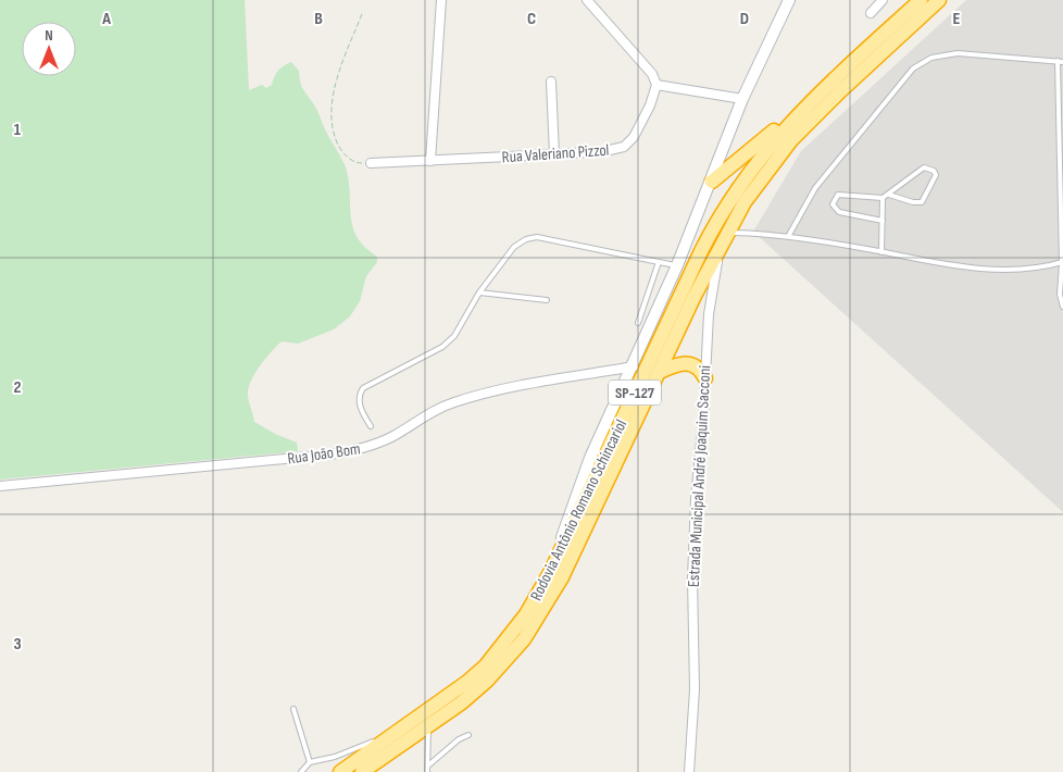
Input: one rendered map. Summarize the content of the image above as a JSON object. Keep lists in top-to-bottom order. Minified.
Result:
{"streets":{"highway":["SP-127","Rodovia Antônio Romano Schincariol"],"street":["Rua Valeriano Pizzol","Rua João Bom","Estrada Municipal André Joaquim Sacconi"]},"crossings":[["Estrada Municipal André Joaquim Sacconi","Rodovia Antônio Romano Schincariol"]],"north":"top","grid":{"columns":["A","B","C","D","E"],"rows":["1","2","3"]}}
